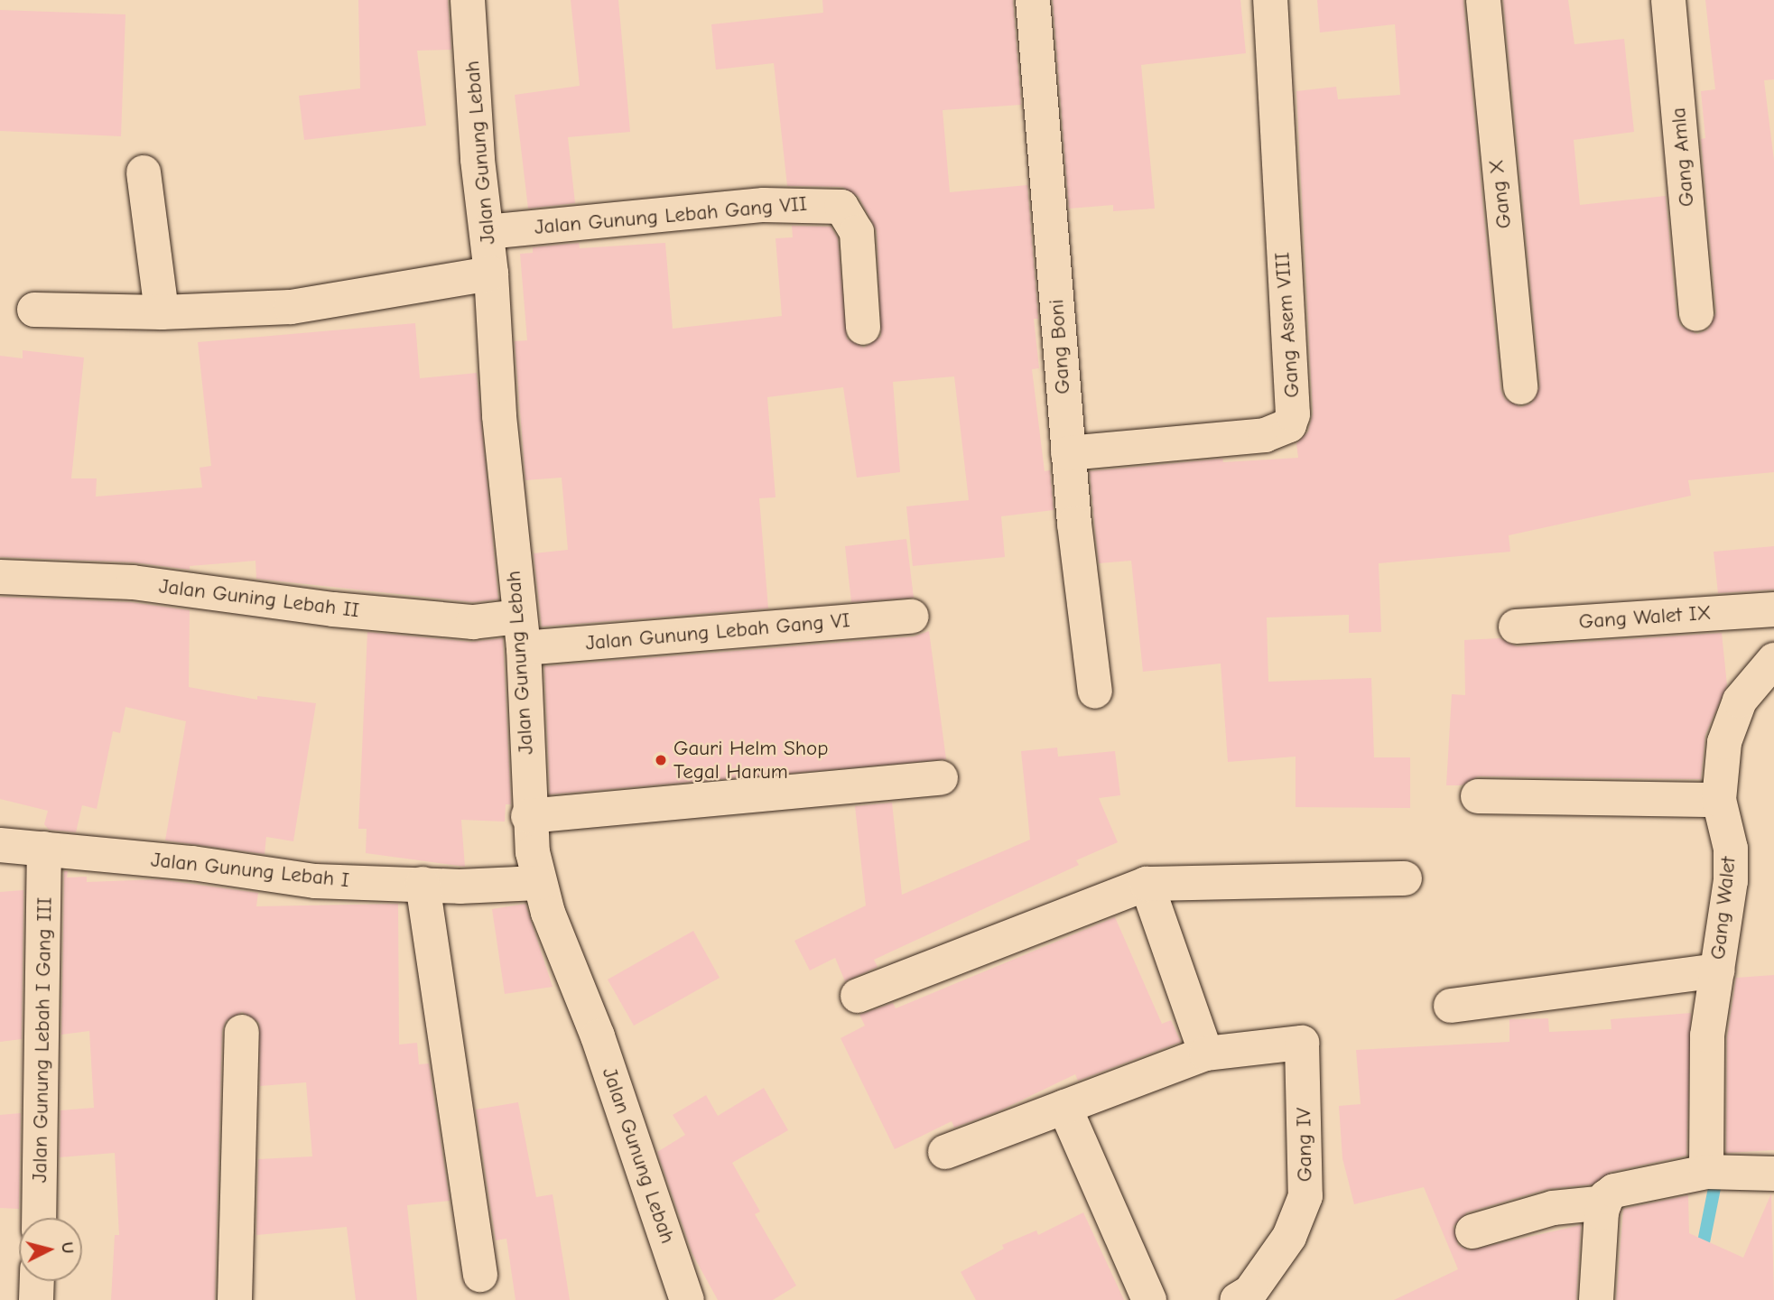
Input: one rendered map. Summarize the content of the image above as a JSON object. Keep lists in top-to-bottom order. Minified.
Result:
{"streets":{"street":["Jalan Gunung Lebah","Gang Amla","Gang X","Jalan Gunung Lebah Gang VII","Gang Asem VIII","Gang Boni","Jalan Guning Lebah II","Gang Walet IX","Jalan Gunung Lebah Gang VI","Jalan Gunung Lebah I","Gang Walet","Jalan Gunung Lebah I Gang III","Gang IV"]},"crossings":[["Jalan Gunung Lebah","Jalan Gunung Lebah Gang VII"],["Jalan Gunung Lebah","Jalan Guning Lebah II"],["Jalan Gunung Lebah","Jalan Gunung Lebah Gang VI"],["Jalan Gunung Lebah","Jalan Gunung Lebah I"],["Gang Asem VIII","Gang Boni"],["Jalan Guning Lebah II","Jalan Gunung Lebah Gang VI"],["Jalan Gunung Lebah I","Jalan Gunung Lebah I Gang III"]],"places":["Gauri Helm Shop Tegal Harum"],"north":"right"}
